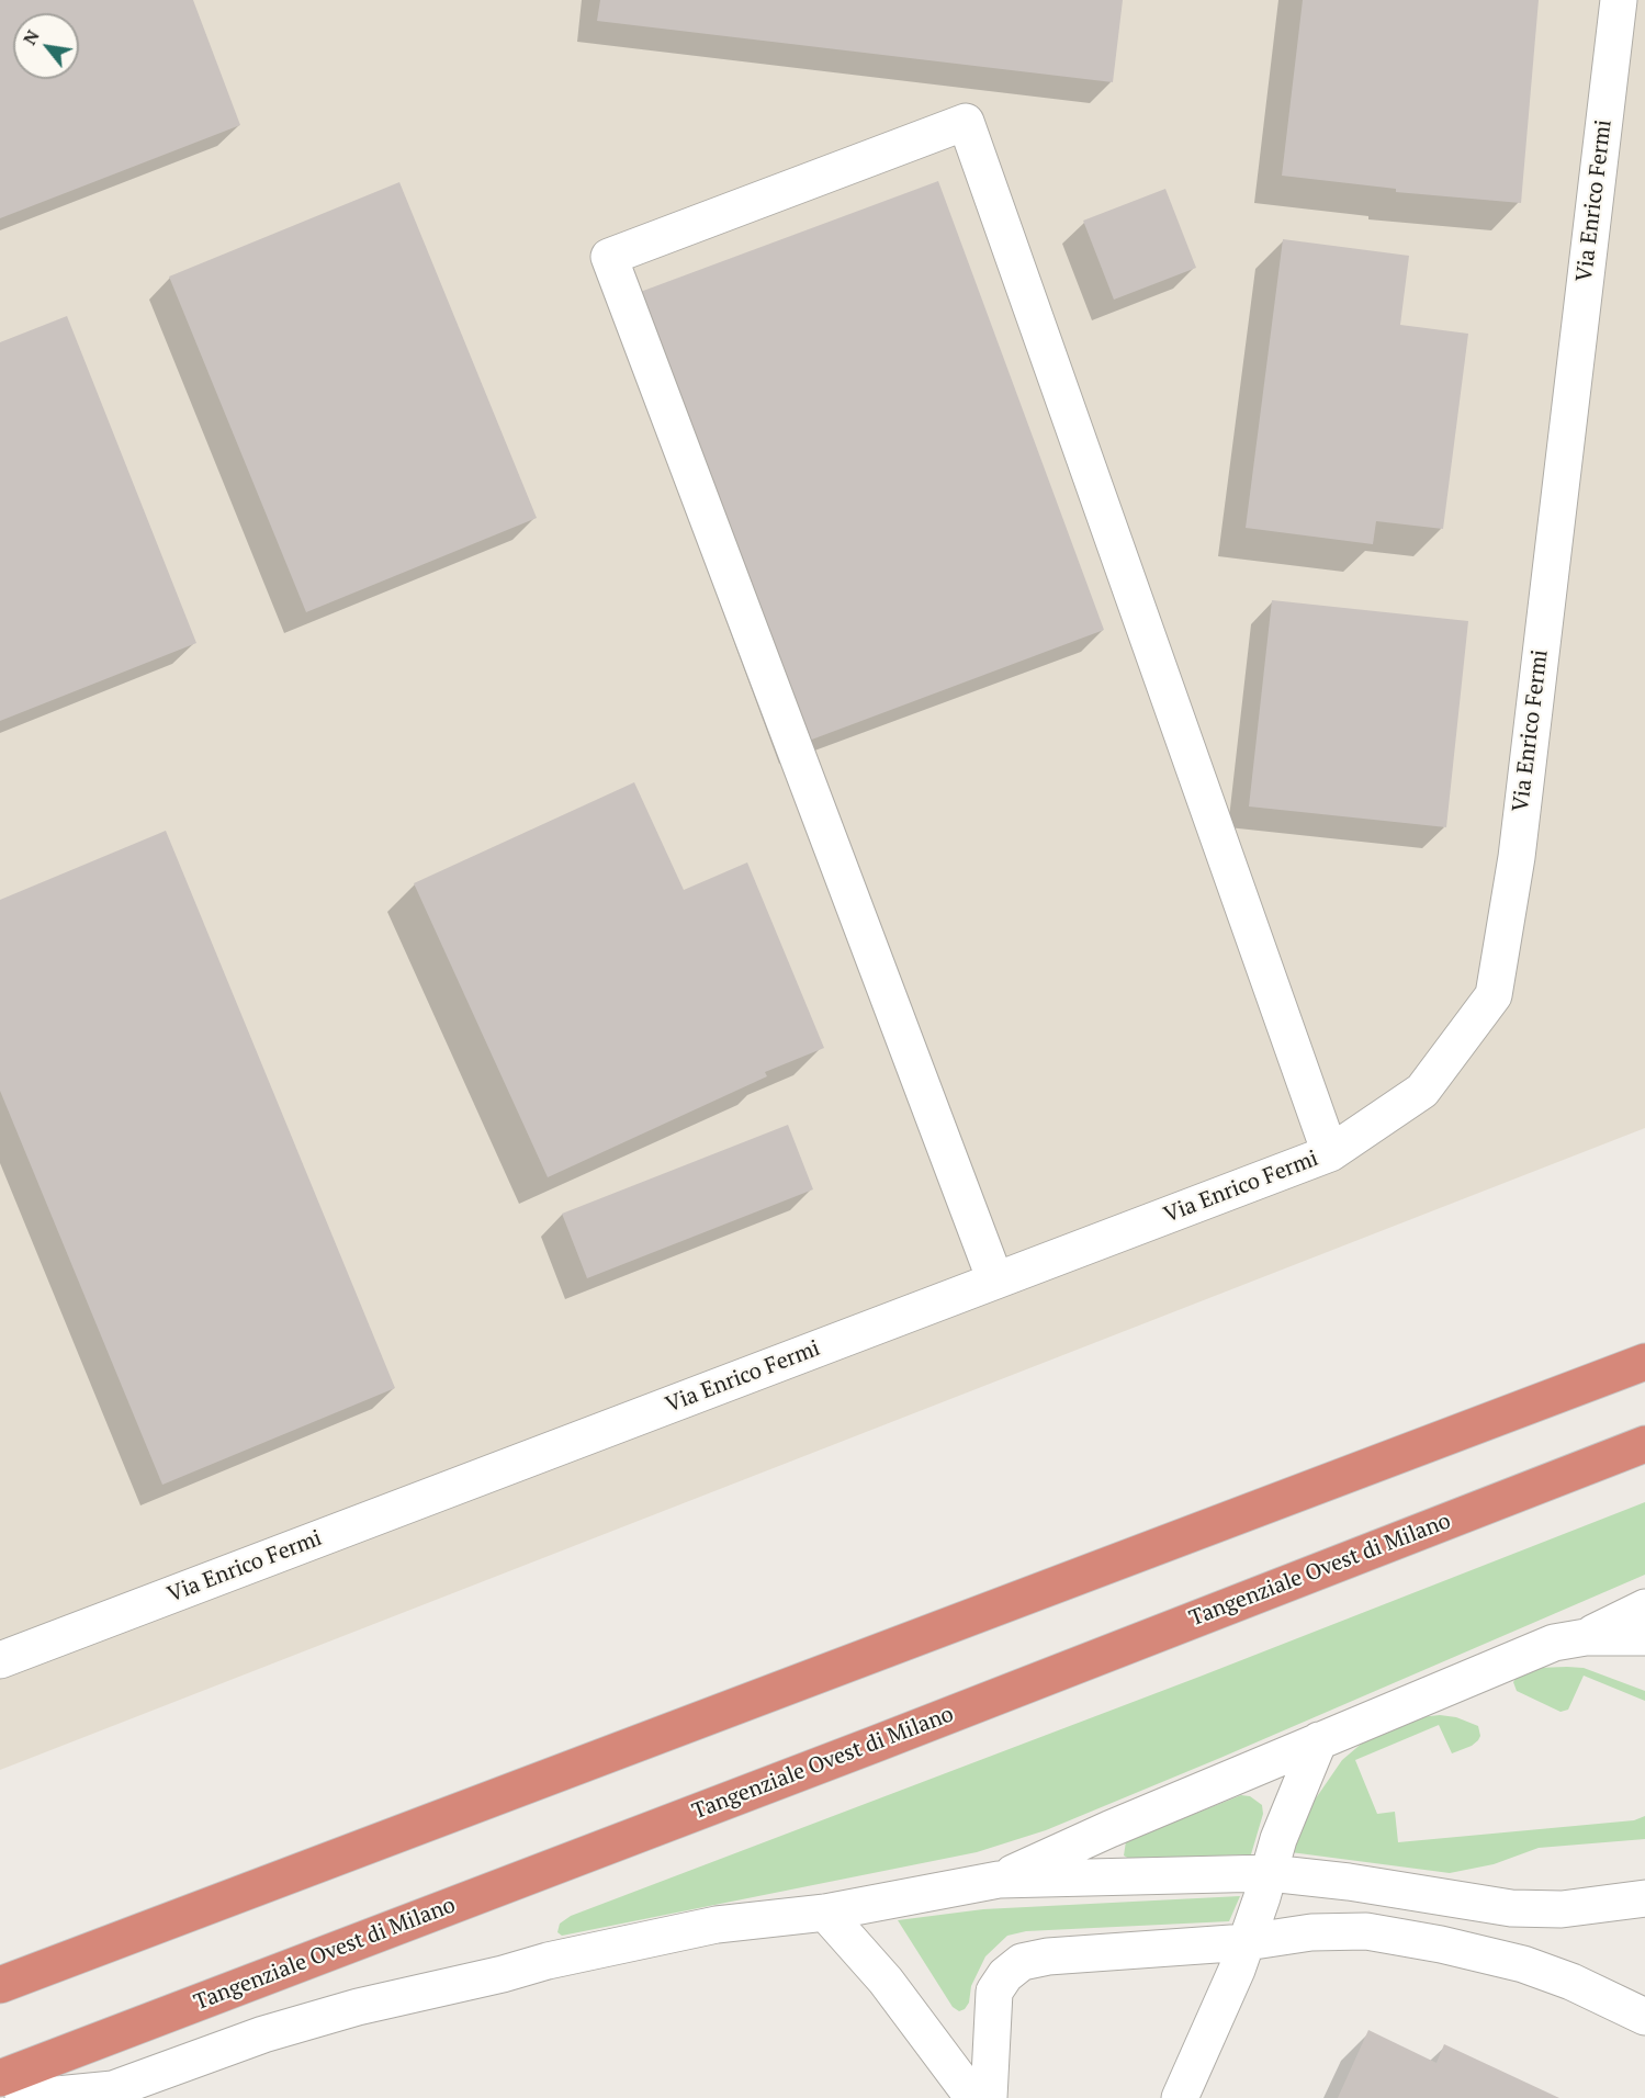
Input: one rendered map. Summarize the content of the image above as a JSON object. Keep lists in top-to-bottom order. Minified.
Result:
{"streets":{"highway":["Tangenziale Ovest di Milano"],"street":["Via Enrico Fermi"]},"north":"top left"}
